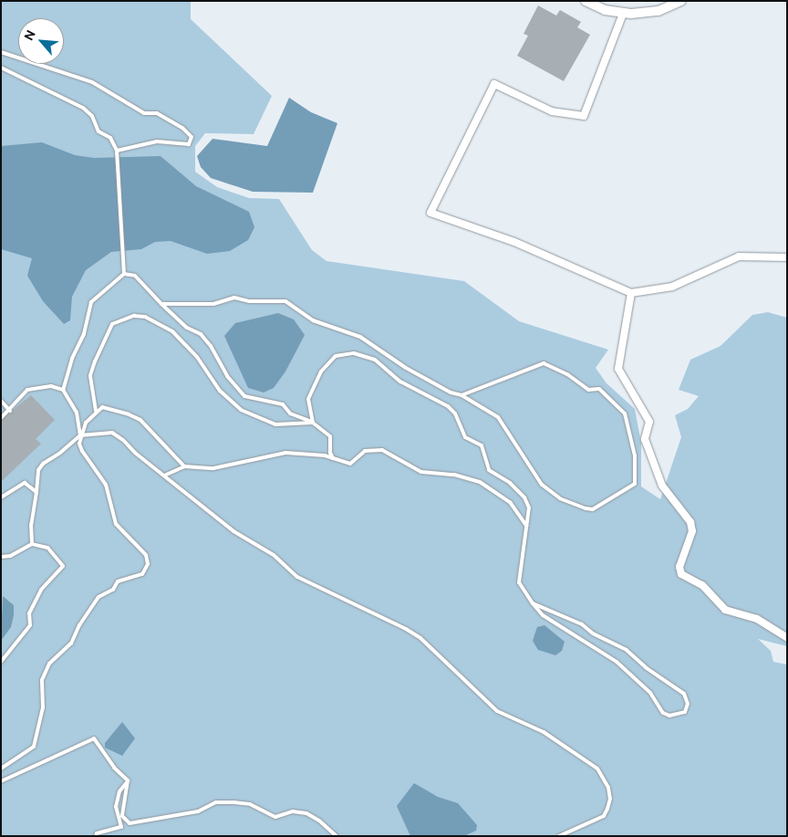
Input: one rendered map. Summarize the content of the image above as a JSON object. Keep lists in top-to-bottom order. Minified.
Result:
{"north":"top left"}
